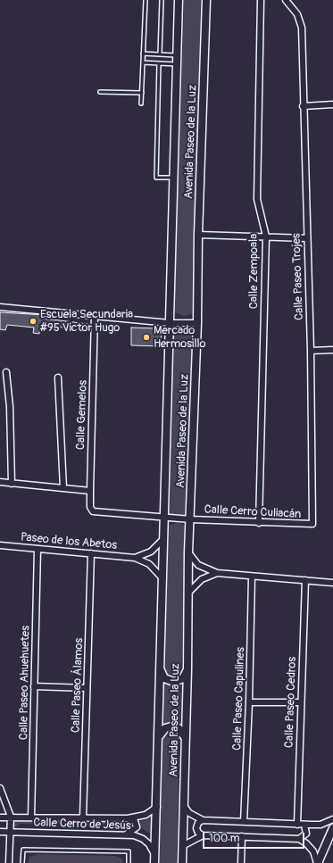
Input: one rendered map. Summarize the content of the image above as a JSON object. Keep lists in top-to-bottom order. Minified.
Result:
{"streets":{"street":["Avenida Paseo de la Luz","Calle Zempoala","Calle Paseo Trojes","Calle Gemelos","Calle Cerro Culiacán","Paseo de los Abetos","Calle Paseo Ahuehuetes","Calle Paseo Álamos","Calle Paseo Capulines","Calle Paseo Cedros","Calle Cerro de Jesús"]},"crossings":[["Avenida Paseo de la Luz","Calle Gemelos"],["Avenida Paseo de la Luz","Calle Cerro Culiacán"],["Avenida Paseo de la Luz","Paseo de los Abetos"],["Avenida Paseo de la Luz","Calle Cerro de Jesús"],["Calle Zempoala","Calle Cerro Culiacán"],["Calle Paseo Trojes","Calle Cerro Culiacán"],["Calle Gemelos","Calle Cerro Culiacán"],["Paseo de los Abetos","Calle Paseo Ahuehuetes"],["Paseo de los Abetos","Calle Paseo Álamos"],["Calle Paseo Ahuehuetes","Calle Cerro de Jesús"],["Calle Paseo Álamos","Calle Cerro de Jesús"]],"places":["Escuela Secundaria #95 Victor Hugo","Mercado Hermosillo"],"scale_bar":"100 m"}
